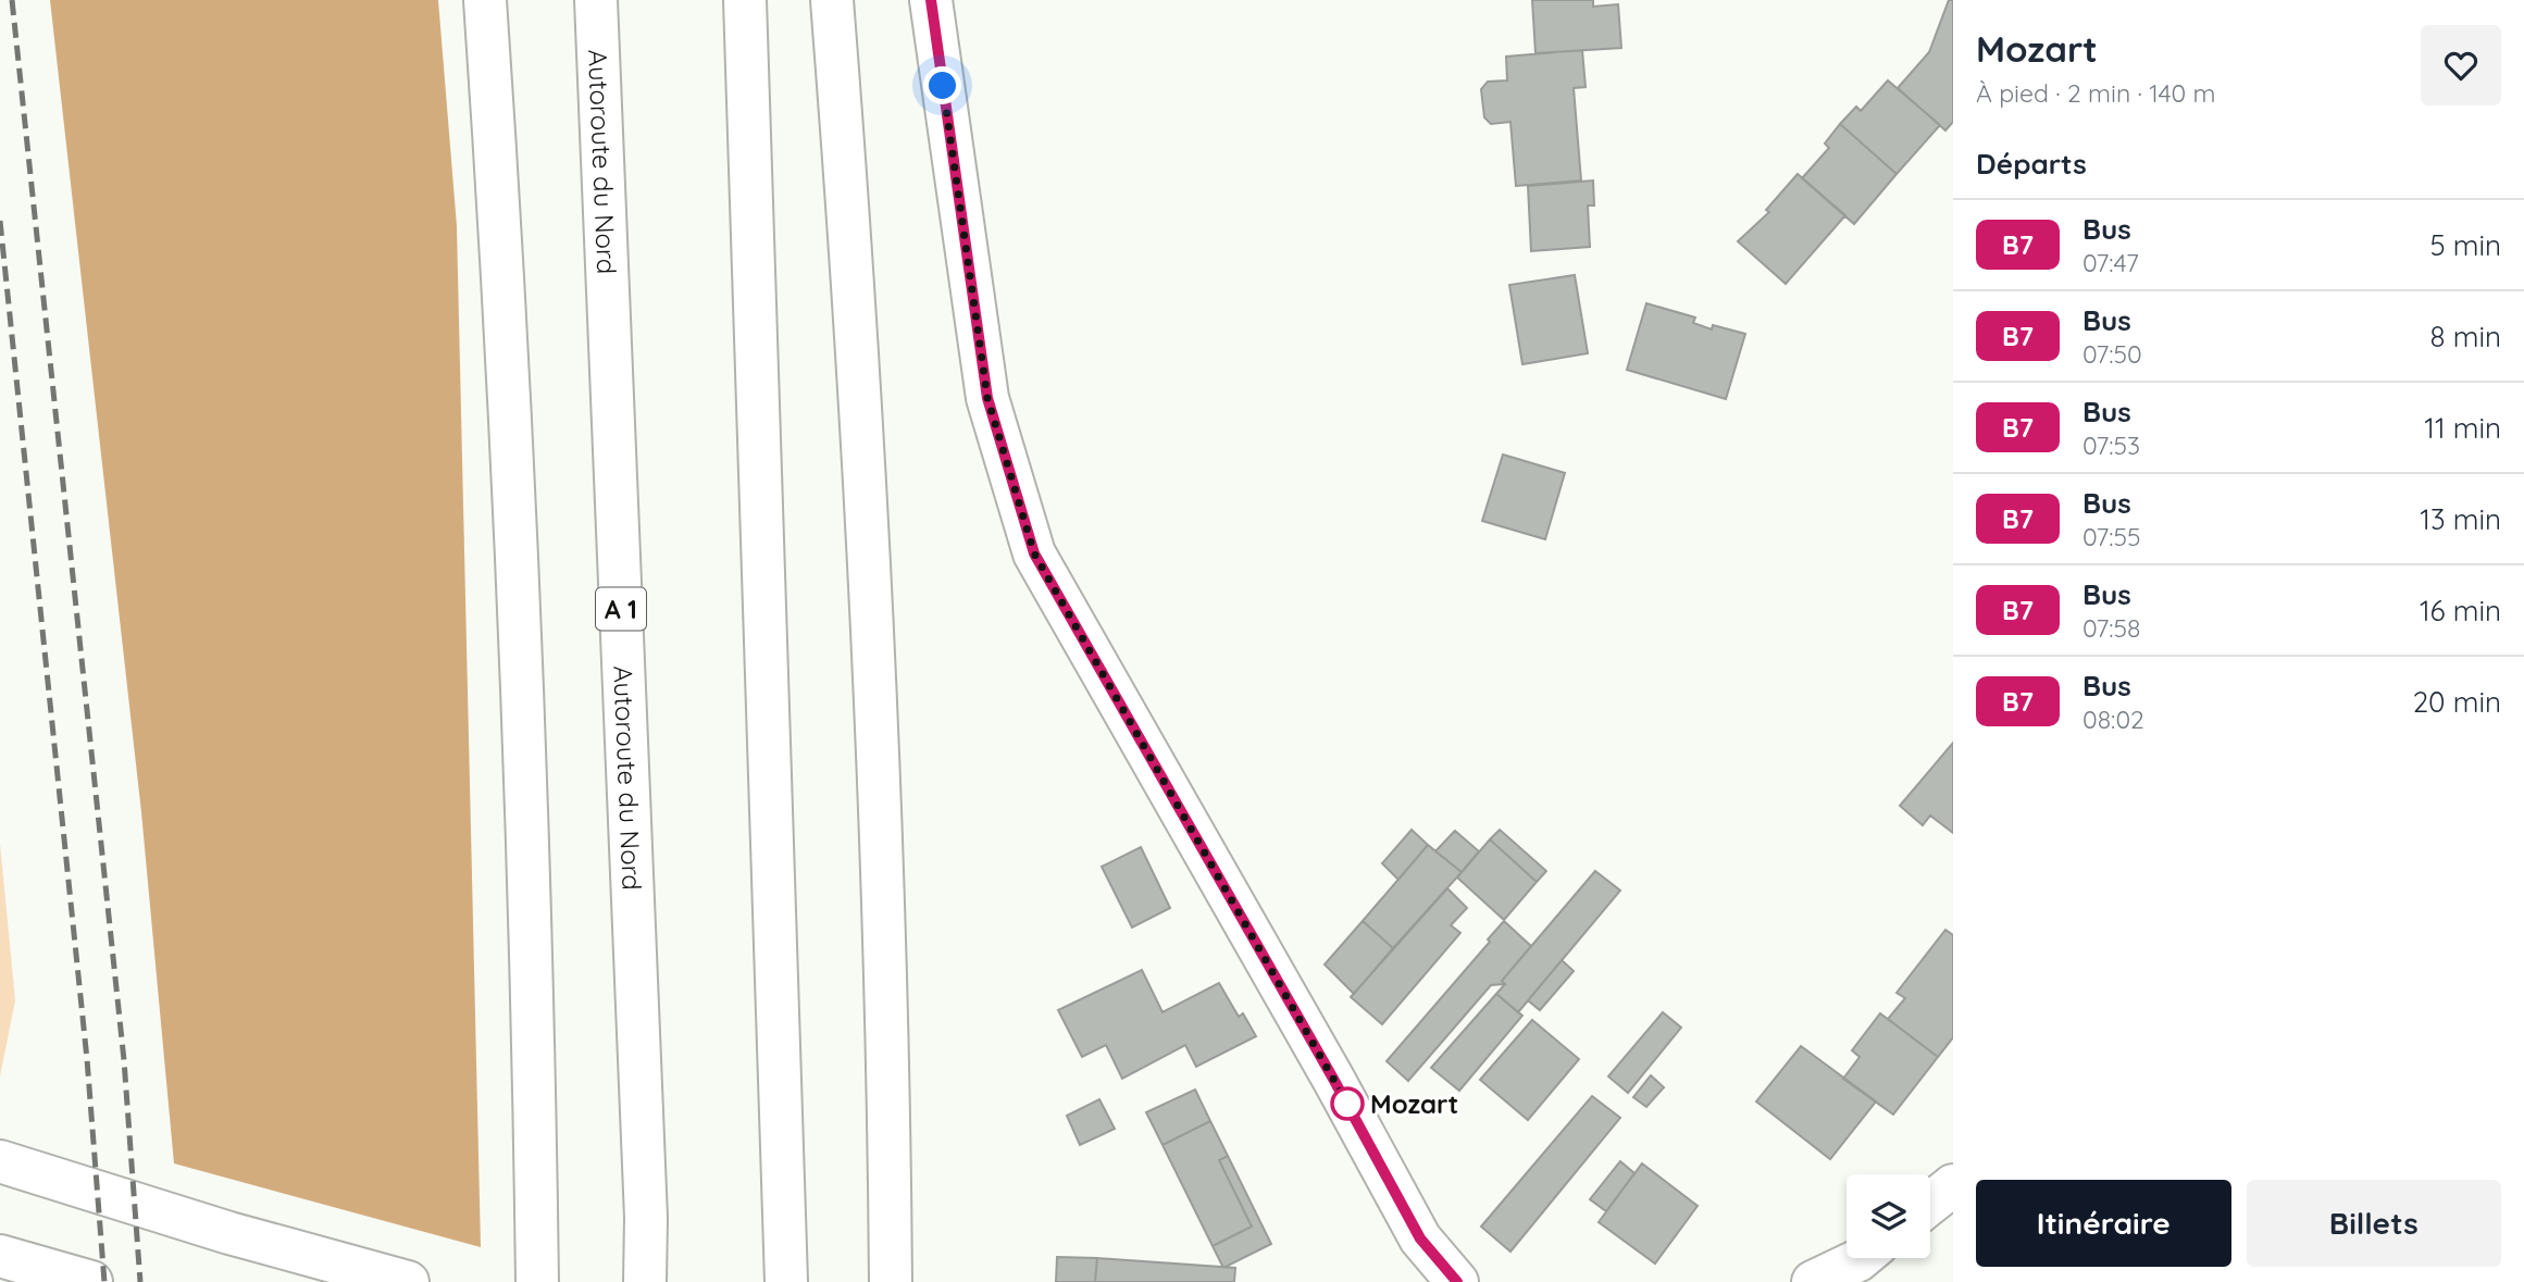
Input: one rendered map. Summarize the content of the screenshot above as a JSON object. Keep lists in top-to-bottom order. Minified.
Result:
{"streets":{"main road":["Autoroute du Nord","A 1"]},"places":["Mozart"],"lines":["bus line B7"],"page":{"heading":[["Mozart","À pied · 2 min · 140 m"],"Départs"],"list":[{"mark":"B7","name":"Bus","note":"07:47","value":"5 min"},{"mark":"B7","name":"Bus","note":"07:50","value":"8 min"},{"mark":"B7","name":"Bus","note":"07:53","value":"11 min"},{"mark":"B7","name":"Bus","note":"07:55","value":"13 min"},{"mark":"B7","name":"Bus","note":"07:58","value":"16 min"},{"mark":"B7","name":"Bus","note":"08:02","value":"20 min"}],"buttons":["Itinéraire","Billets"]}}
